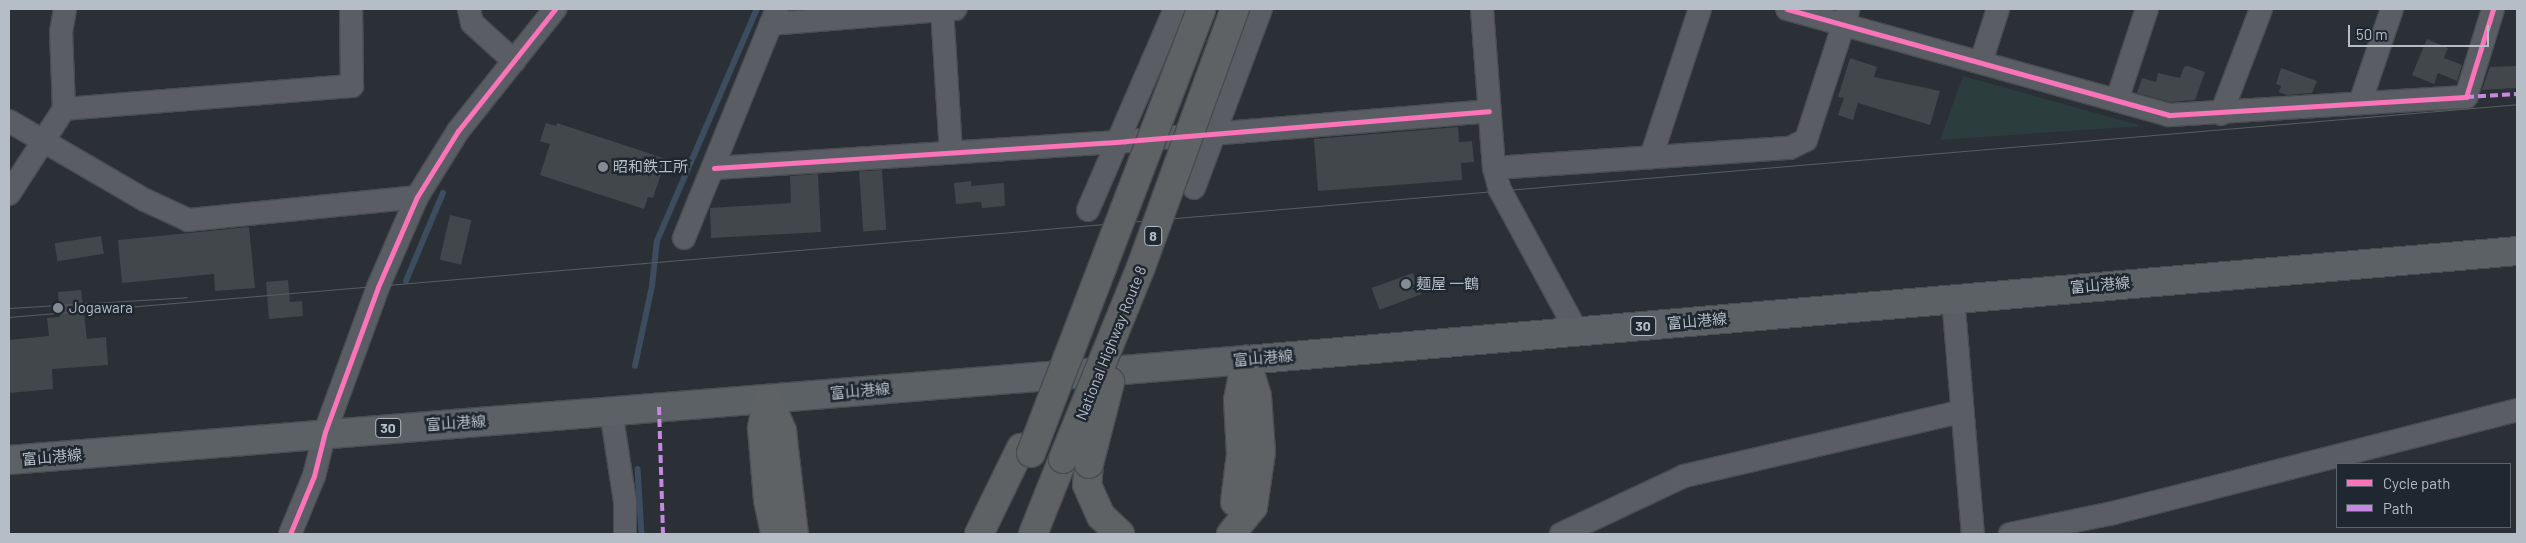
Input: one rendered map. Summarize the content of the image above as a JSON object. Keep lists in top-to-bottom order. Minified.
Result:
{"streets":{"highway":["8","National Highway Route 8"],"main road":["富山港線","30"]},"places":["昭和鉄工所","麺屋 一鶴","Jogawara"],"legend":["Cycle path","Path"],"scale_bar":"50 m"}
